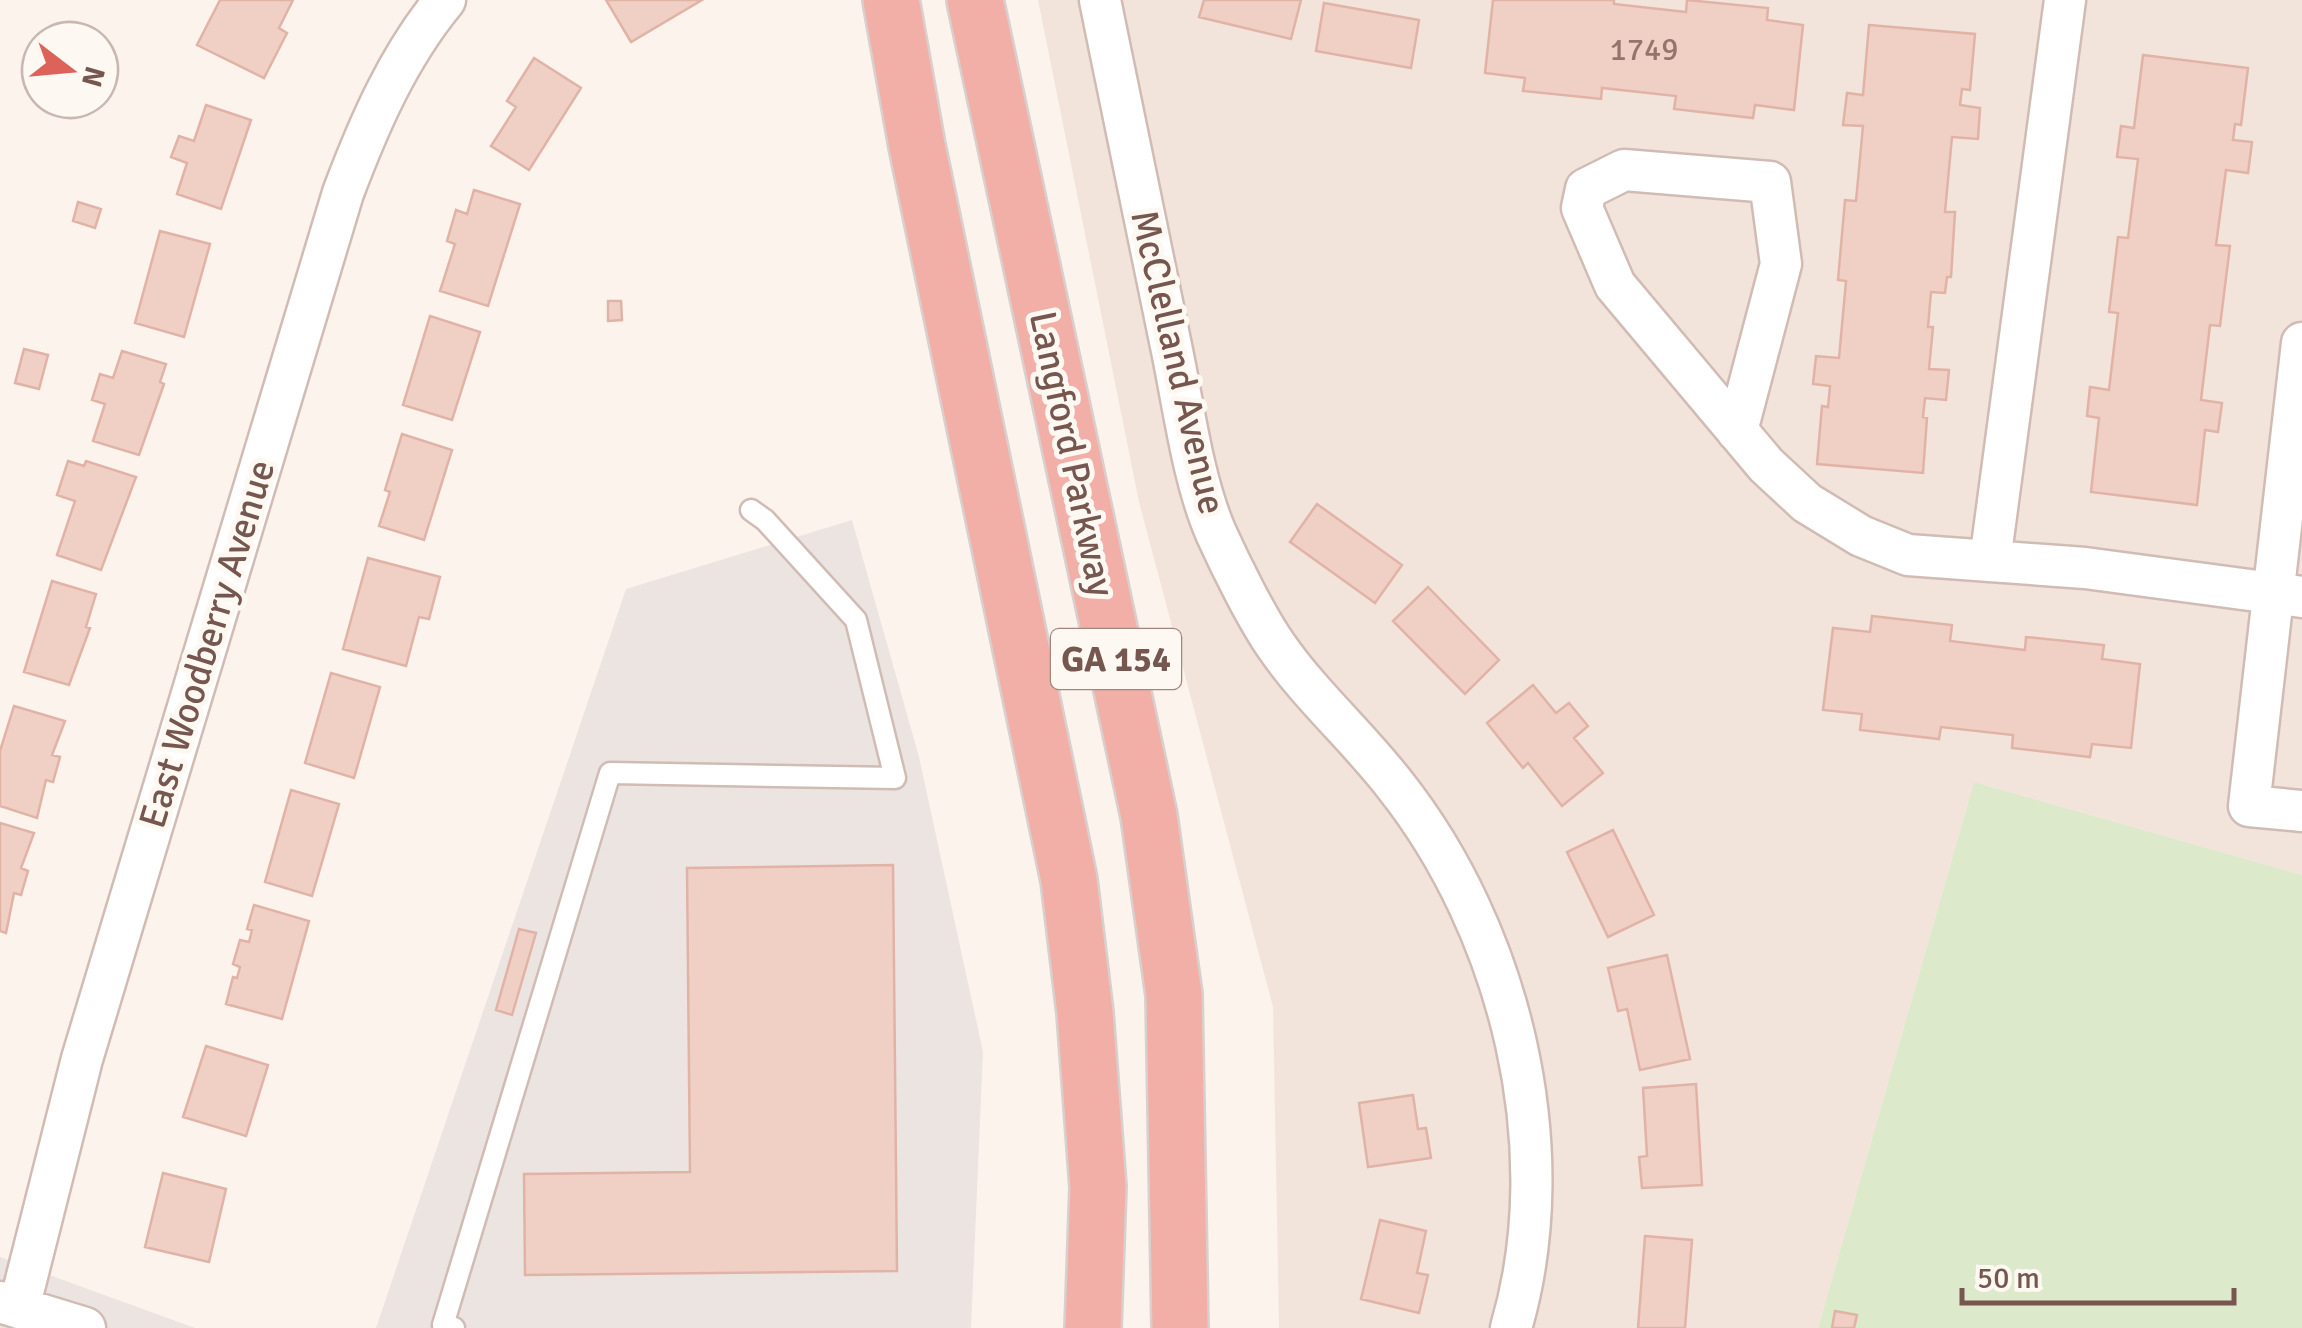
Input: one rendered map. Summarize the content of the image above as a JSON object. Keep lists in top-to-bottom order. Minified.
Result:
{"streets":{"highway":["Langford Parkway","GA 154"],"street":["McClelland Avenue","East Woodberry Avenue"]},"house_numbers":["1749"],"scale_bar":"50 m","north":"right"}
